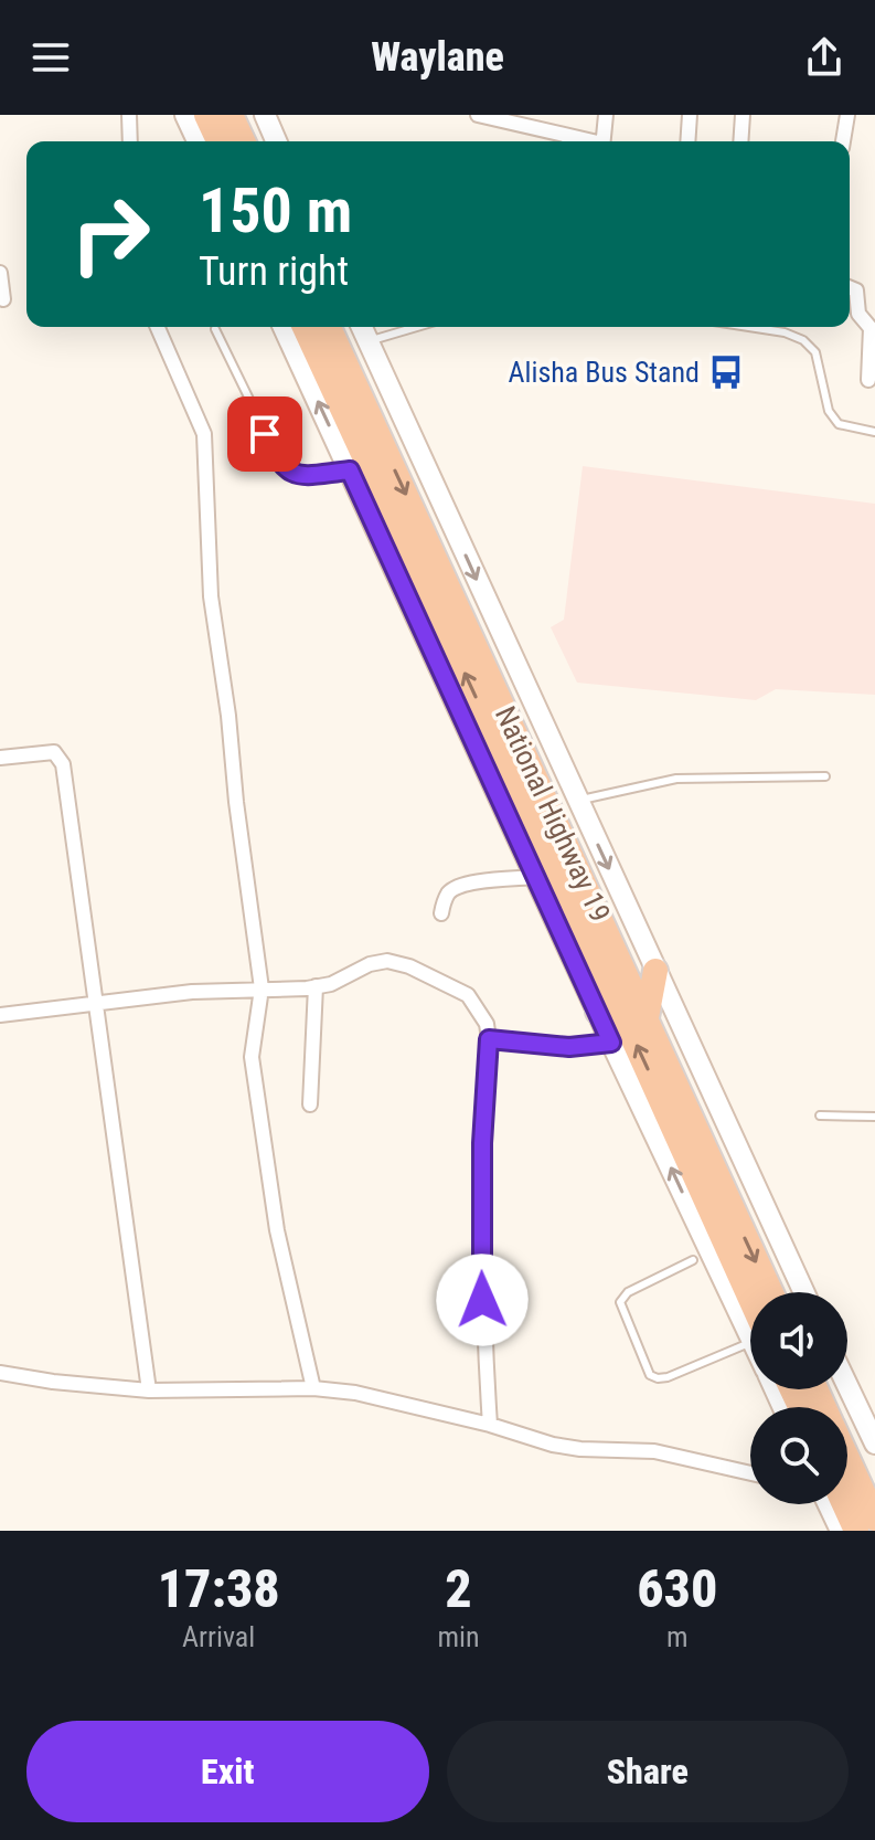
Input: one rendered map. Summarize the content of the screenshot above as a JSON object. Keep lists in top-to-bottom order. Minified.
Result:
{"streets":{"highway":["National Highway 19"]},"places":{"bus stop":["Alisha Bus Stand"]},"page":{"header":"Waylane","turn":["150 m","Turn right"],"eta":["17:38","Arrival","2","min","630","m"],"buttons":["Exit","Share"]}}
